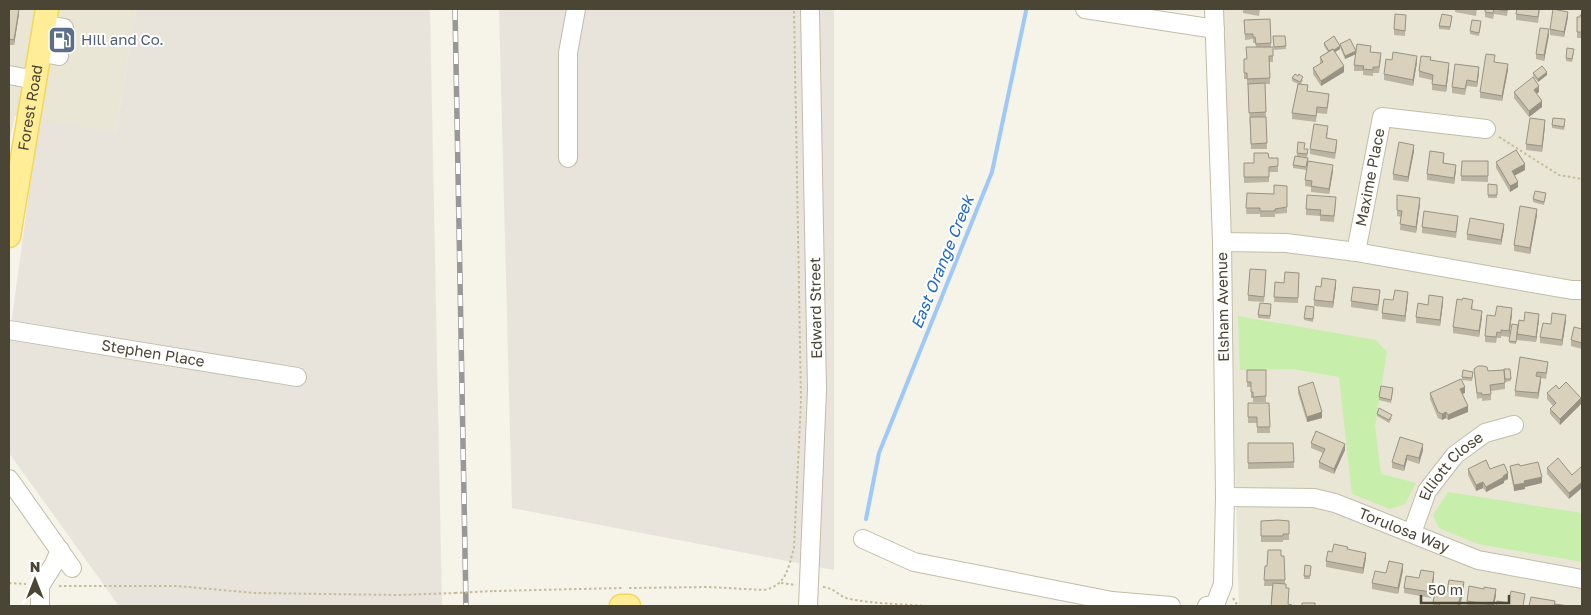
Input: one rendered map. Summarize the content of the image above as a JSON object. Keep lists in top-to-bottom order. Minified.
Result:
{"streets":{"main road":["Forest Road"],"street":["Maxime Place","Elsham Avenue","Edward Street","Stephen Place","Elliott Close","Torulosa Way"]},"crossings":[["Elsham Avenue","Torulosa Way"],["Elliott Close","Torulosa Way"]],"water":["East Orange Creek"],"places":{"fuel station":["Hill and Co."]},"scale_bar":"50 m","north":"top"}
